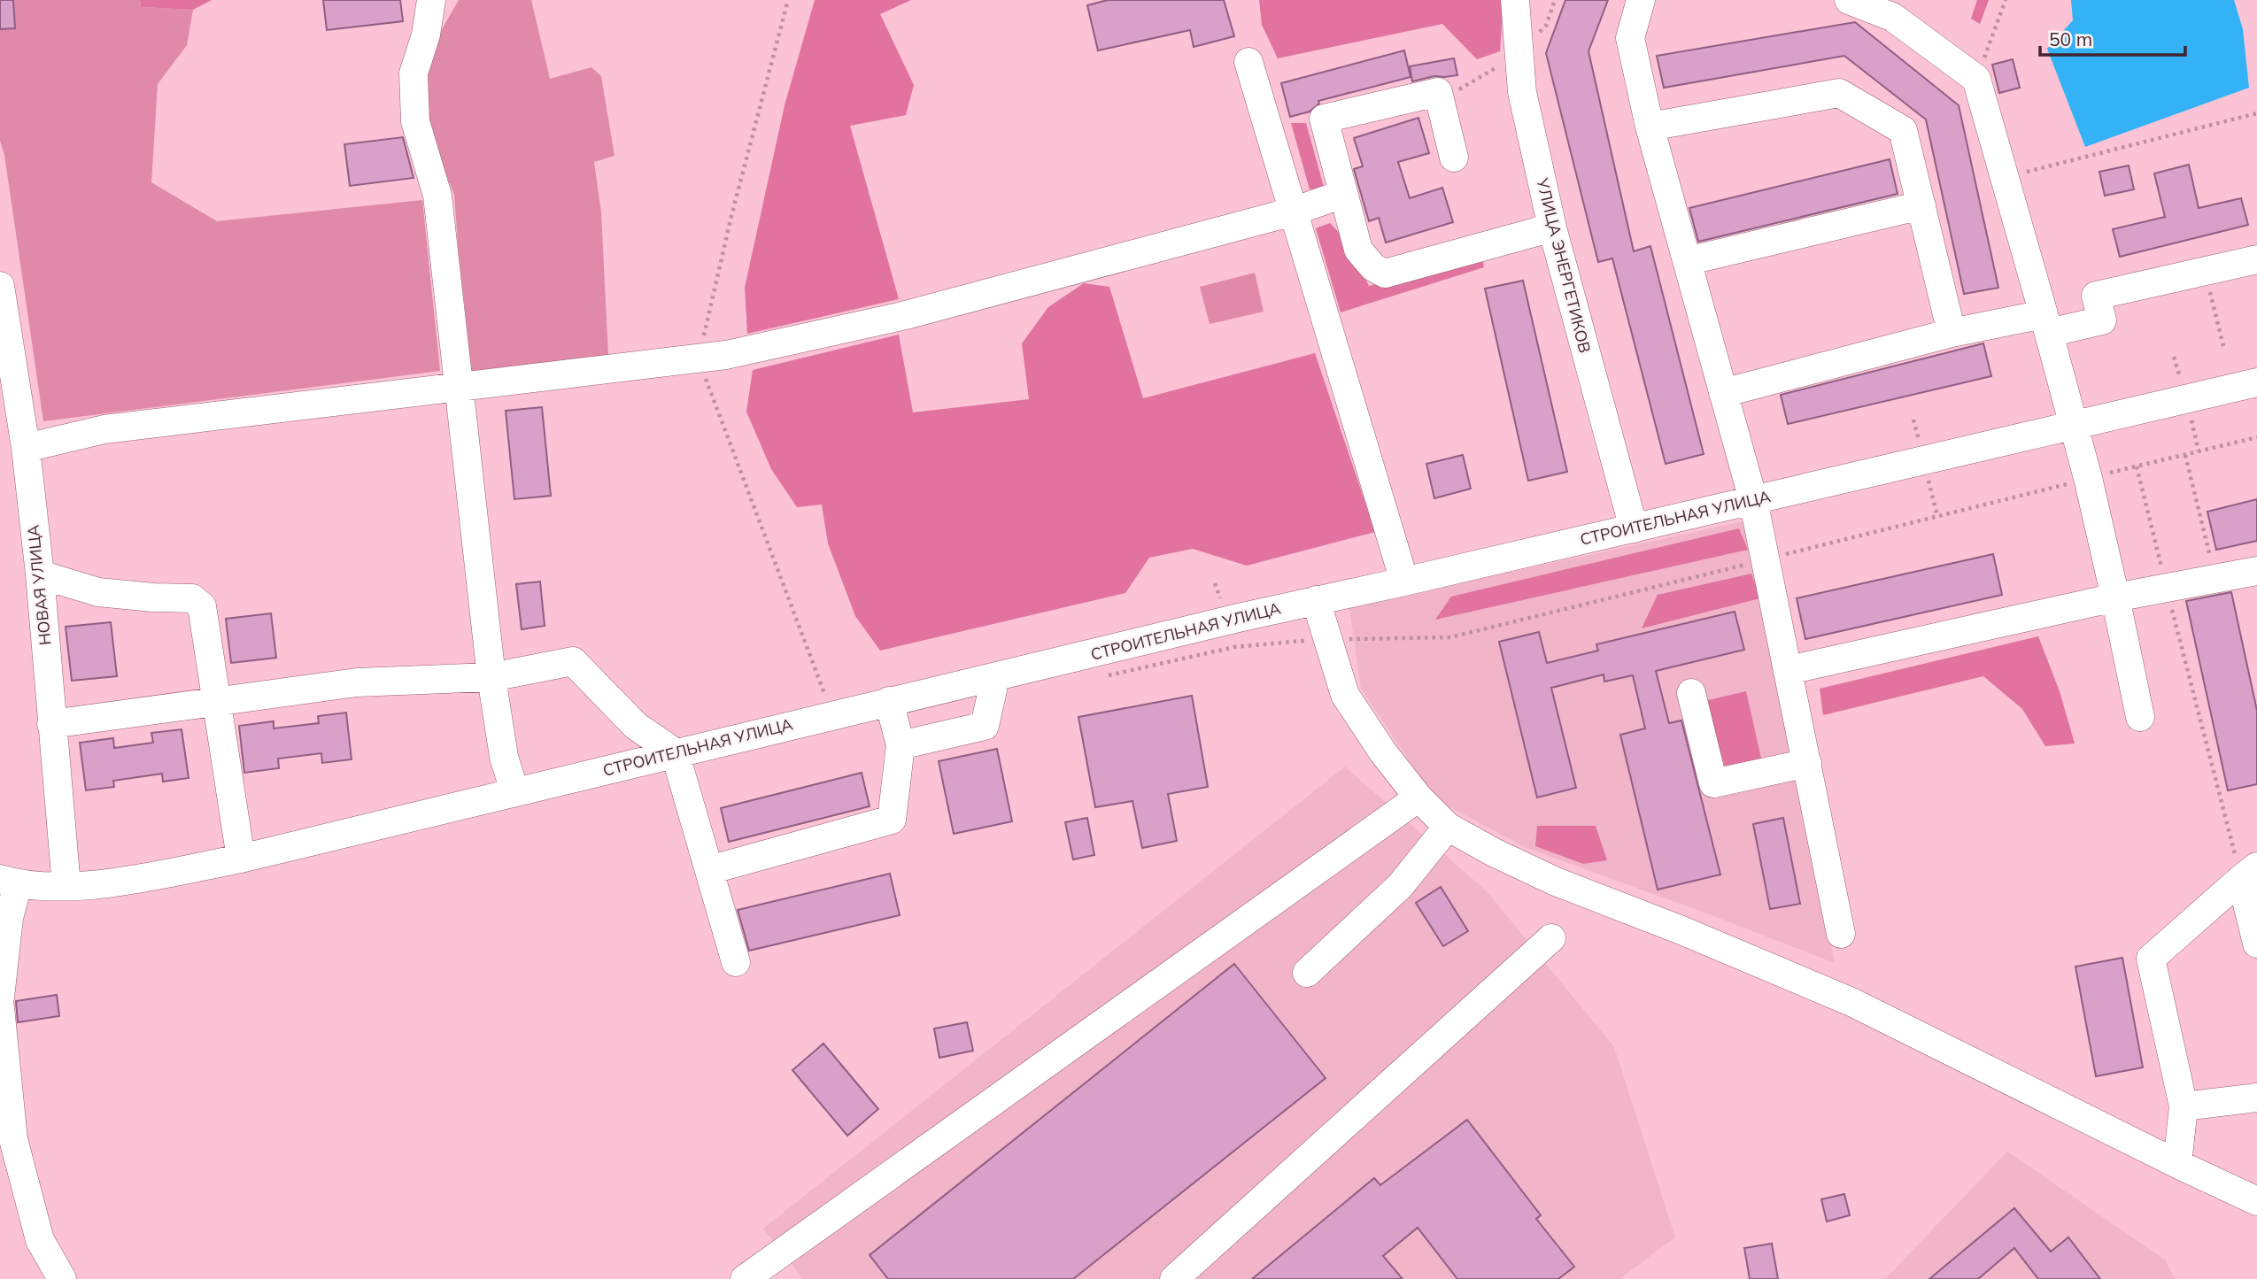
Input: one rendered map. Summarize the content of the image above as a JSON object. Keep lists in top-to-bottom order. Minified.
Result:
{"streets":{"street":["УЛИЦА ЭНЕРГЕТИКОВ","СТРОИТЕЛЬНАЯ УЛИЦА","НОВАЯ УЛИЦА"]},"crossings":[["УЛИЦА ЭНЕРГЕТИКОВ","СТРОИТЕЛЬНАЯ УЛИЦА"],["СТРОИТЕЛЬНАЯ УЛИЦА","НОВАЯ УЛИЦА"]],"scale_bar":"50 m"}
